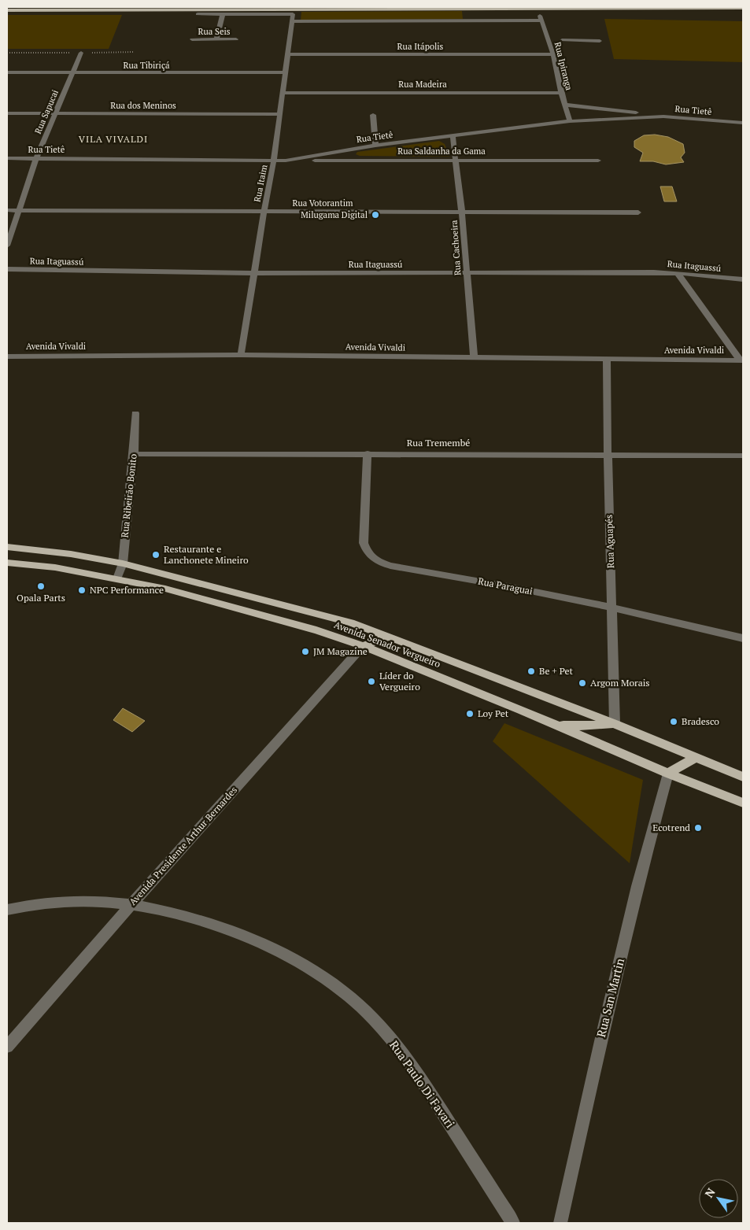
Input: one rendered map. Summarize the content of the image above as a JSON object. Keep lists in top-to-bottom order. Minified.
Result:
{"streets":{"main road":["Avenida Senador Vergueiro"],"street":["Rua Seis","Rua Itápolis","Rua Tibiriçá","Rua Ipiranga","Rua Madeira","Rua dos Meninos","Rua Tietê","Rua Sapucai","Rua Saldanha da Gama","Rua Itaim","Rua Votorantim","Rua Cachoeira","Rua Itaguassú","Avenida Vivaldi","Rua Tremembé","Rua Ribeirão Bonito","Rua Aguapés","Rua Paraguai","Avenida Presidente Arthur Bernardes","Rua San Martin","Rua Paulo Di Favari"]},"crossings":[["Rua Itápolis","Rua Ipiranga"],["Rua Itápolis","Rua Itaim"],["Rua Tibiriçá","Rua Sapucai"],["Rua Tibiriçá","Rua Itaim"],["Rua Ipiranga","Rua Madeira"],["Rua Ipiranga","Rua Tietê"],["Rua Ipiranga","Rua Itaim"],["Rua Madeira","Rua Itaim"],["Rua dos Meninos","Rua Sapucai"],["Rua dos Meninos","Rua Itaim"],["Rua Tietê","Rua Sapucai"],["Rua Tietê","Rua Saldanha da Gama"],["Rua Tietê","Rua Itaim"],["Rua Tietê","Rua Cachoeira"],["Rua Sapucai","Rua Votorantim"],["Rua Saldanha da Gama","Rua Cachoeira"],["Rua Itaim","Rua Votorantim"],["Rua Itaim","Rua Itaguassú"],["Rua Itaim","Avenida Vivaldi"],["Rua Votorantim","Rua Cachoeira"],["Rua Cachoeira","Rua Itaguassú"],["Rua Cachoeira","Avenida Vivaldi"],["Avenida Vivaldi","Rua Aguapés"],["Rua Tremembé","Rua Ribeirão Bonito"],["Rua Tremembé","Rua Aguapés"],["Rua Tremembé","Rua Paraguai"],["Rua Ribeirão Bonito","Avenida Senador Vergueiro"],["Rua Aguapés","Rua Paraguai"],["Rua Aguapés","Avenida Senador Vergueiro"],["Avenida Senador Vergueiro","Avenida Presidente Arthur Bernardes"],["Avenida Senador Vergueiro","Rua San Martin"],["Avenida Presidente Arthur Bernardes","Rua Paulo Di Favari"]],"districts":["VILA VIVALDI"],"places":["Milugama Digital","Restaurante e Lanchonete Mineiro","Opala Parts","NPC Performance","JM Magazine","Be + Pet","Líder do Vergueiro","Argom Morais","Loy Pet","Bradesco","Ecotrend"],"north":"top left"}
